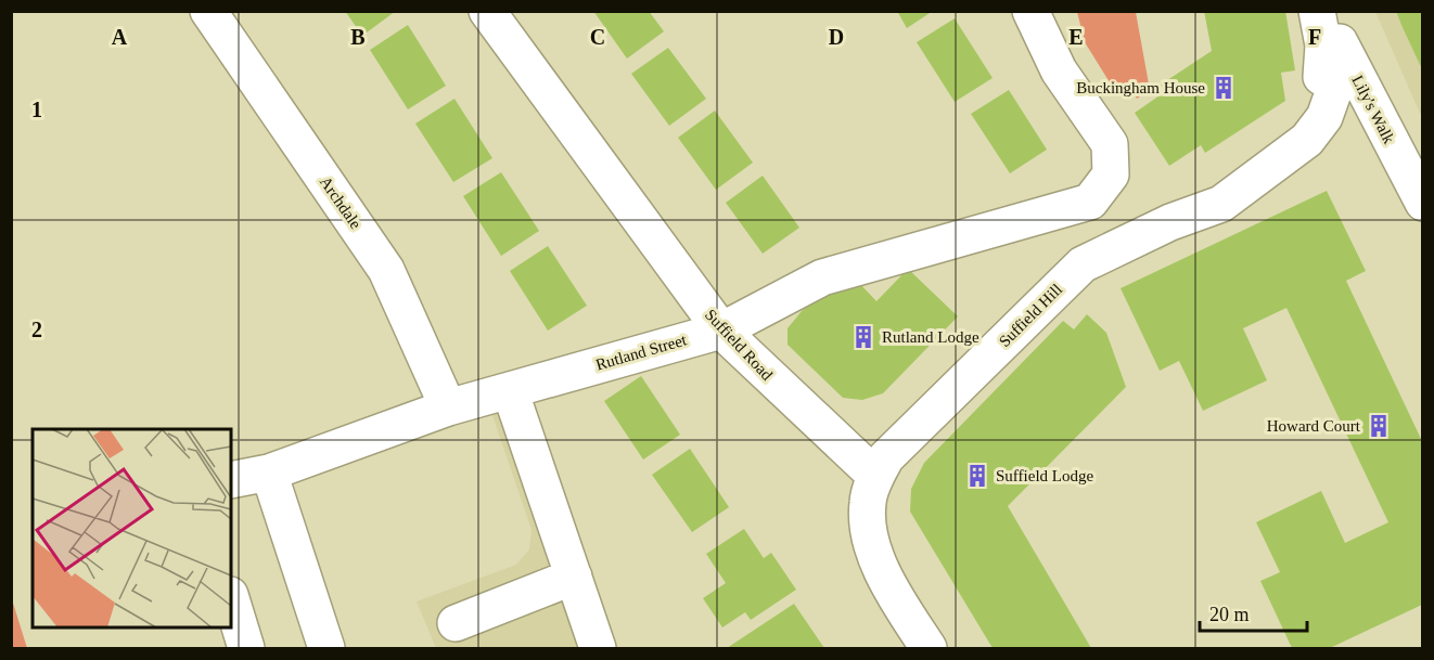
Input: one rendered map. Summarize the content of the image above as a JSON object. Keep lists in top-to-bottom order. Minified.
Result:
{"streets":{"street":["Lily's Walk","Archdale","Suffield Hill","Suffield Road","Rutland Street"]},"crossings":[["Lily's Walk","Suffield Hill"],["Archdale","Rutland Street"],["Suffield Hill","Suffield Road"],["Suffield Road","Rutland Street"]],"places":{"building":["Buckingham House","Rutland Lodge","Howard Court","Suffield Lodge"]},"scale_bar":"20 m","grid":{"columns":["A","B","C","D","E","F"],"rows":["1","2"]}}
